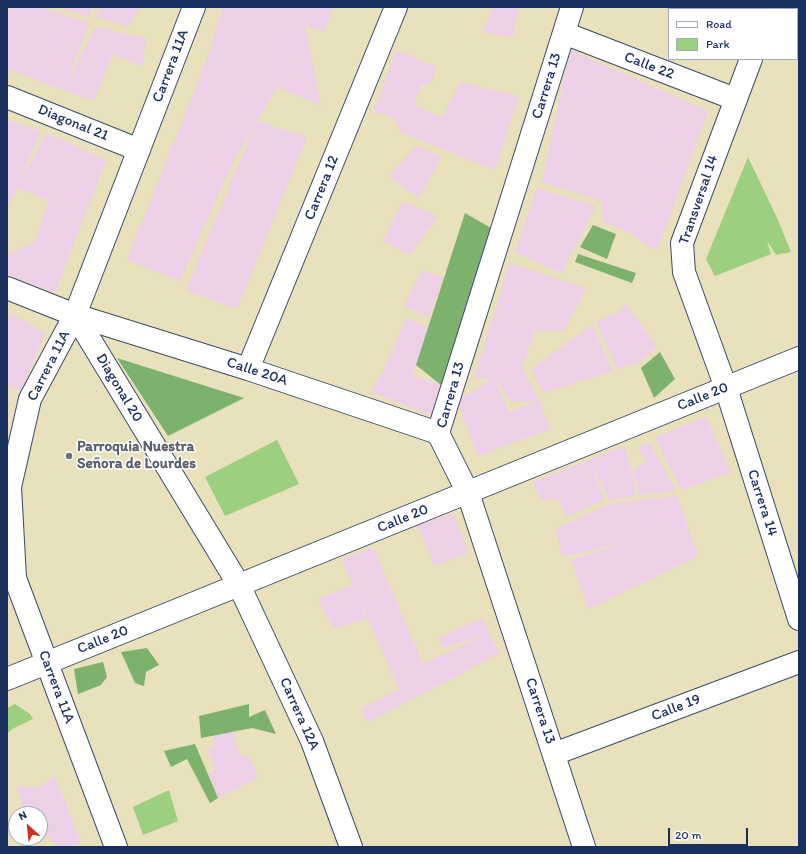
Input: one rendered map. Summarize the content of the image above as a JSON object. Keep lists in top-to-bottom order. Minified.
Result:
{"streets":{"street":["Carrera 11A","Calle 22","Carrera 13","Diagonal 21","Carrera 12","Transversal 14","Calle 20A","Diagonal 20","Calle 20","Carrera 14","Calle 19","Carrera 12A"]},"crossings":[["Carrera 11A","Diagonal 21"],["Carrera 11A","Calle 20A"],["Carrera 11A","Diagonal 20"],["Carrera 11A","Calle 20"],["Calle 22","Carrera 13"],["Calle 22","Transversal 14"],["Carrera 13","Calle 20A"],["Carrera 13","Calle 20"],["Carrera 13","Calle 19"],["Carrera 12","Calle 20A"],["Transversal 14","Calle 20"],["Transversal 14","Carrera 14"],["Calle 20A","Diagonal 20"],["Diagonal 20","Calle 20"],["Diagonal 20","Carrera 12A"],["Calle 20","Carrera 14"],["Calle 20","Carrera 12A"]],"places":["Parroquia Nuestra Señora de Lourdes"],"legend":["Road","Park"],"scale_bar":"20 m","north":"top left"}
